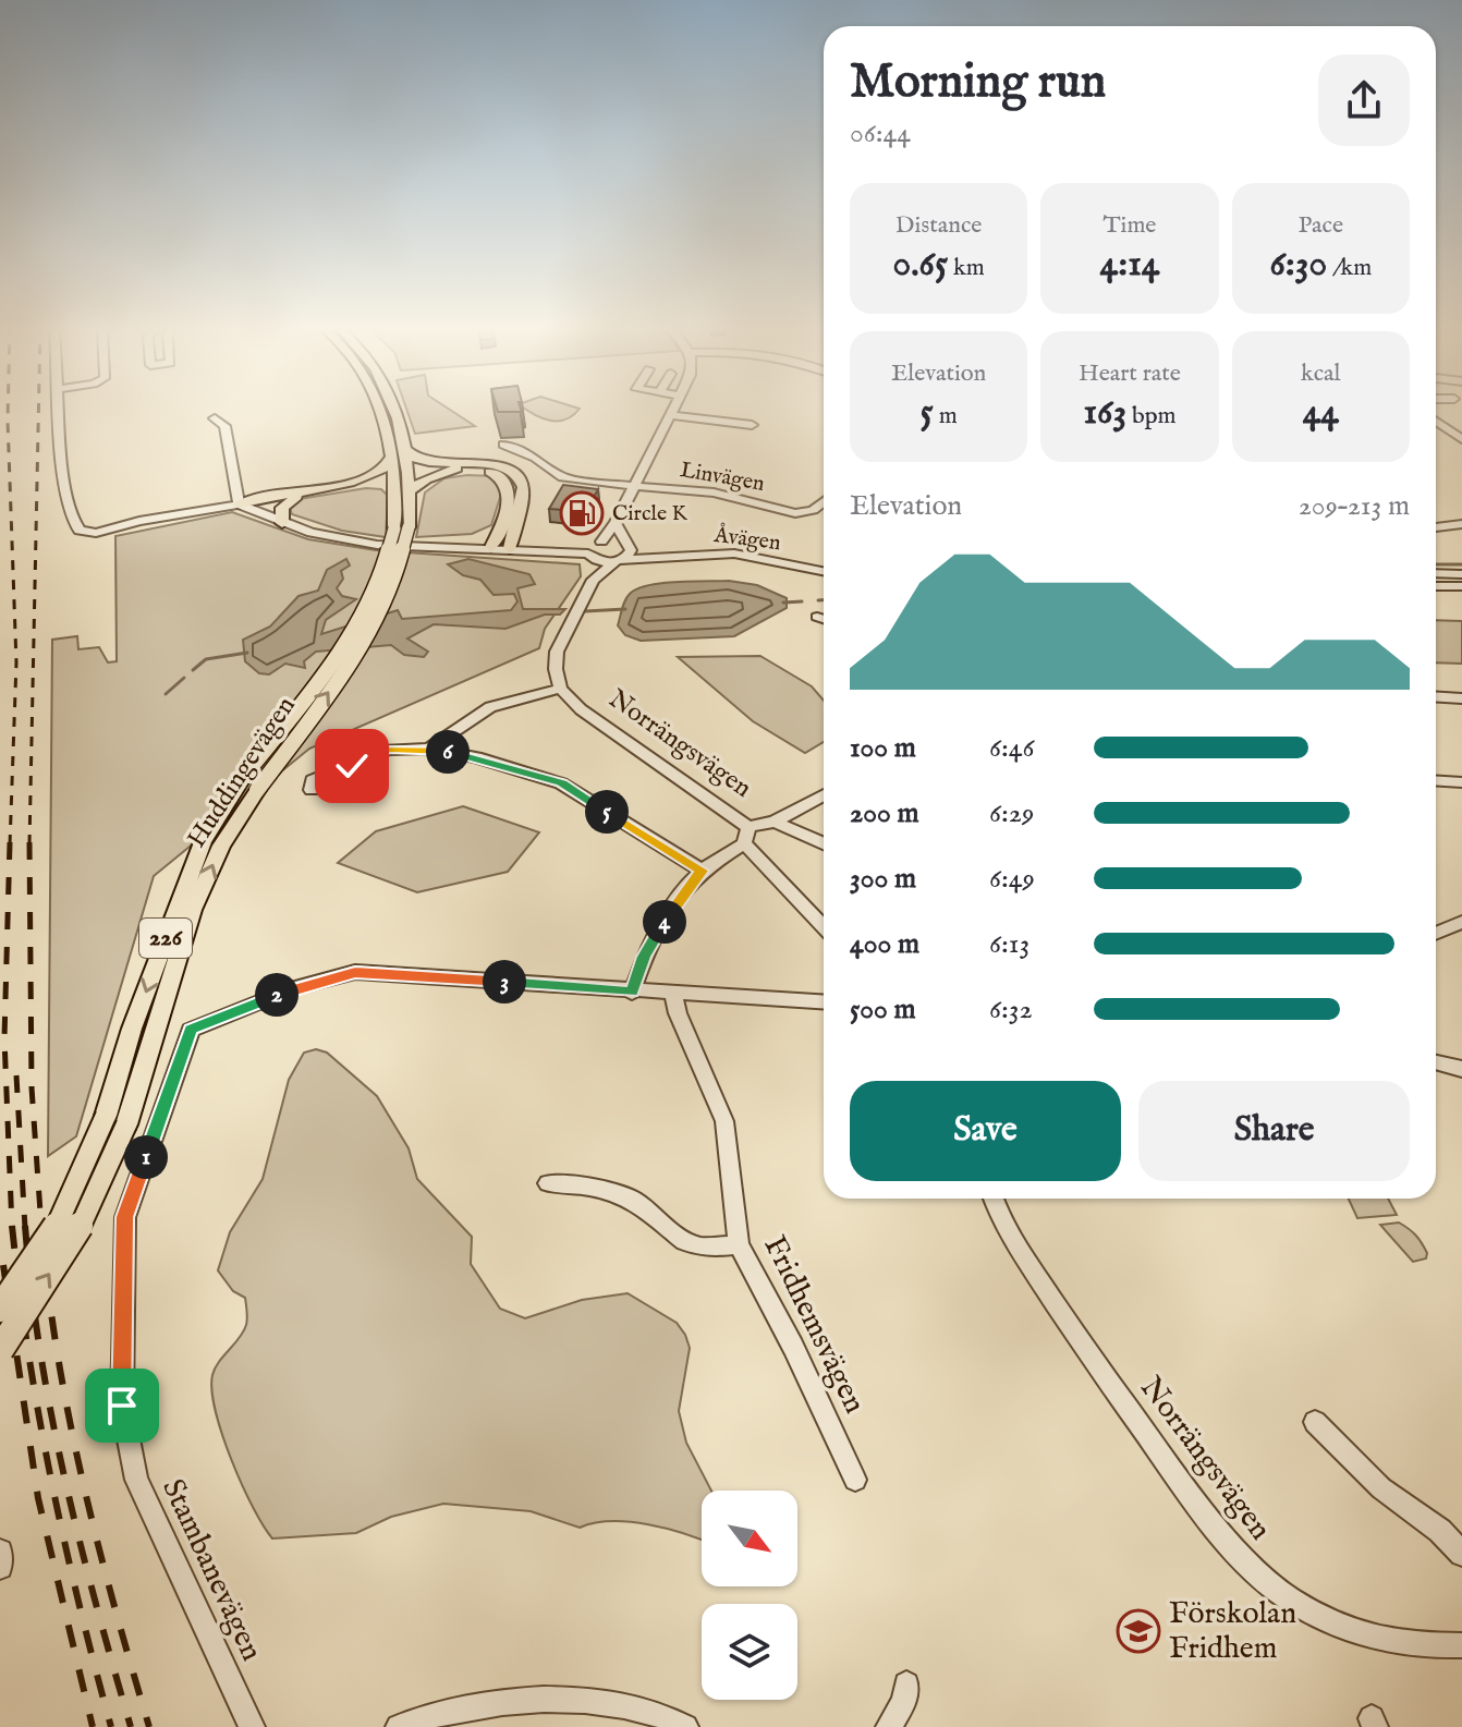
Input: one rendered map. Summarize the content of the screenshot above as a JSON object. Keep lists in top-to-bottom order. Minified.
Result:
{"streets":{"main road":["Huddingevägen","226"],"street":["Linvägen","Åvägen","Norrängsvägen","Fridhemsvägen","Stambanevägen"]},"places":{"fuel station":["Circle K"],"school or university":["Förskolan Fridhem"]},"north":"bottom right","page":{"heading":["Morning run","06:44"],"stats":[["Distance","0.65 km"],["Time","4:14"],["Pace","6:30 /km"],["Elevation","5 m"],["Heart rate","163 bpm"],["kcal","44"]],"chart":["Elevation","209–213 m"],"list":[{"name":"100 m","note":"6:46"},{"name":"200 m","note":"6:29"},{"name":"300 m","note":"6:49"},{"name":"400 m","note":"6:13"},{"name":"500 m","note":"6:32"}],"pins":["6","5","4","3","2","1"],"buttons":["Save","Share"]}}
